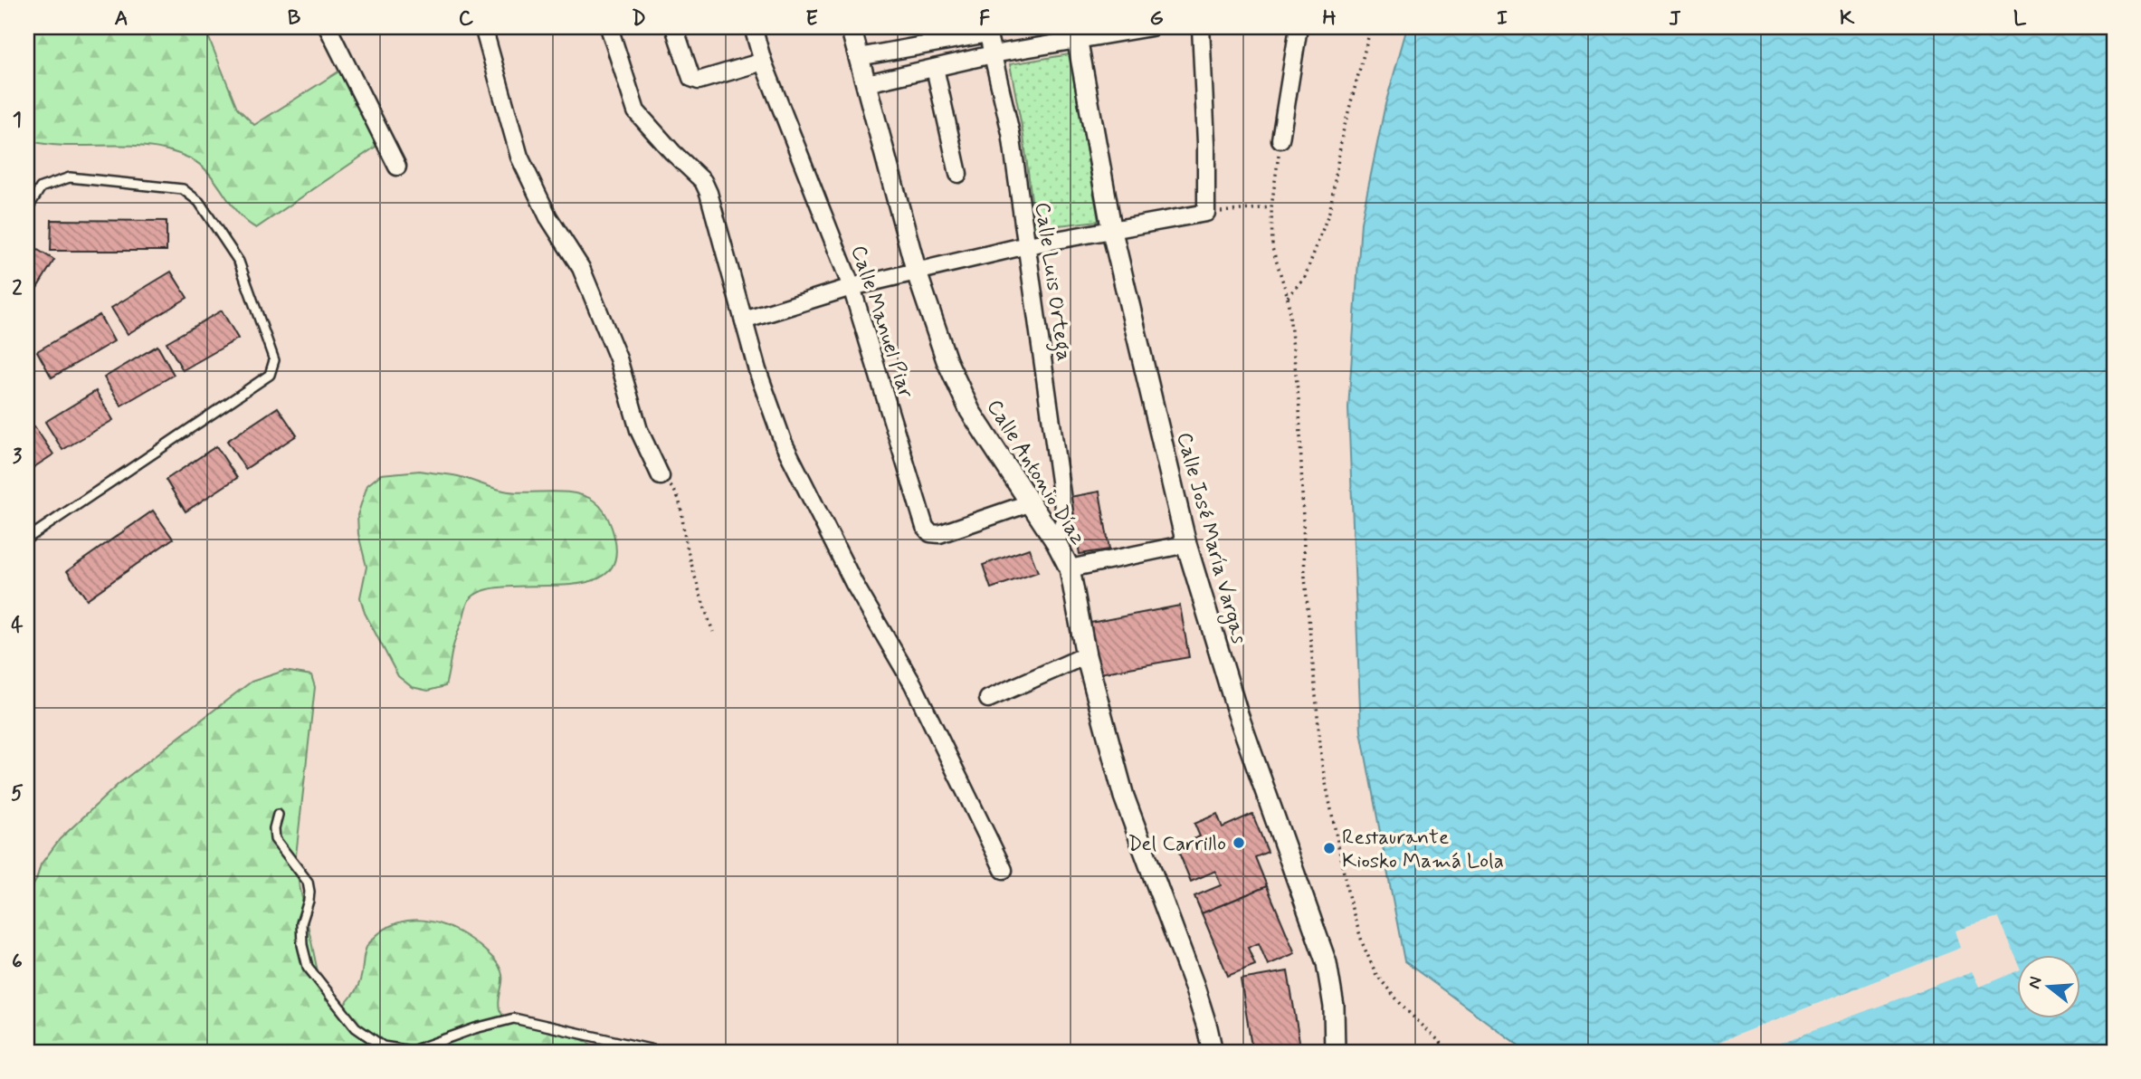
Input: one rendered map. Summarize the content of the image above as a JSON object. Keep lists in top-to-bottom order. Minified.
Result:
{"streets":{"street":["Calle Luis Ortega","Calle Manuel Piar","Calle Antonio Díaz","Calle José María Vargas"]},"crossings":[["Calle Luis Ortega","Calle Antonio Díaz"],["Calle Manuel Piar","Calle Antonio Díaz"]],"places":["Del Carrillo","Restaurante Kiosko Mamá Lola"],"north":"left","grid":{"columns":["A","B","C","D","E","F","G","H","I","J","K","L"],"rows":["1","2","3","4","5","6"]}}
